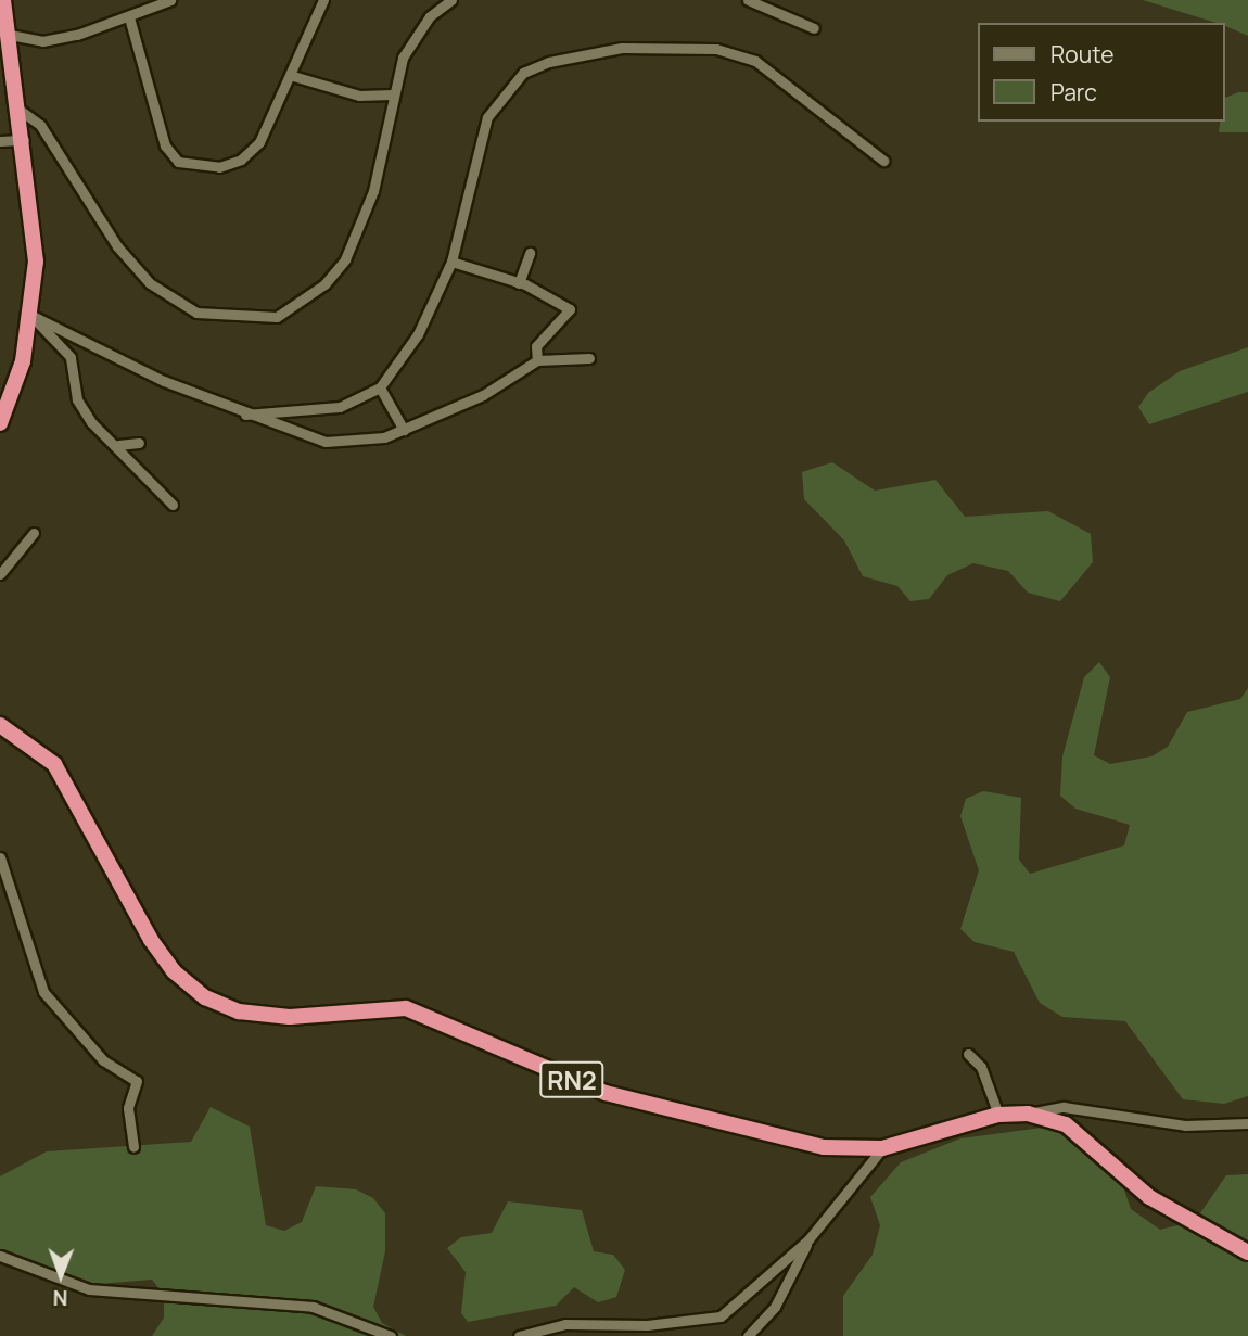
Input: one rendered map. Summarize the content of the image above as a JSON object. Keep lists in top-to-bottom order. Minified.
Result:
{"streets":{"highway":["RN2"]},"legend":["Route","Parc"],"north":"bottom"}
